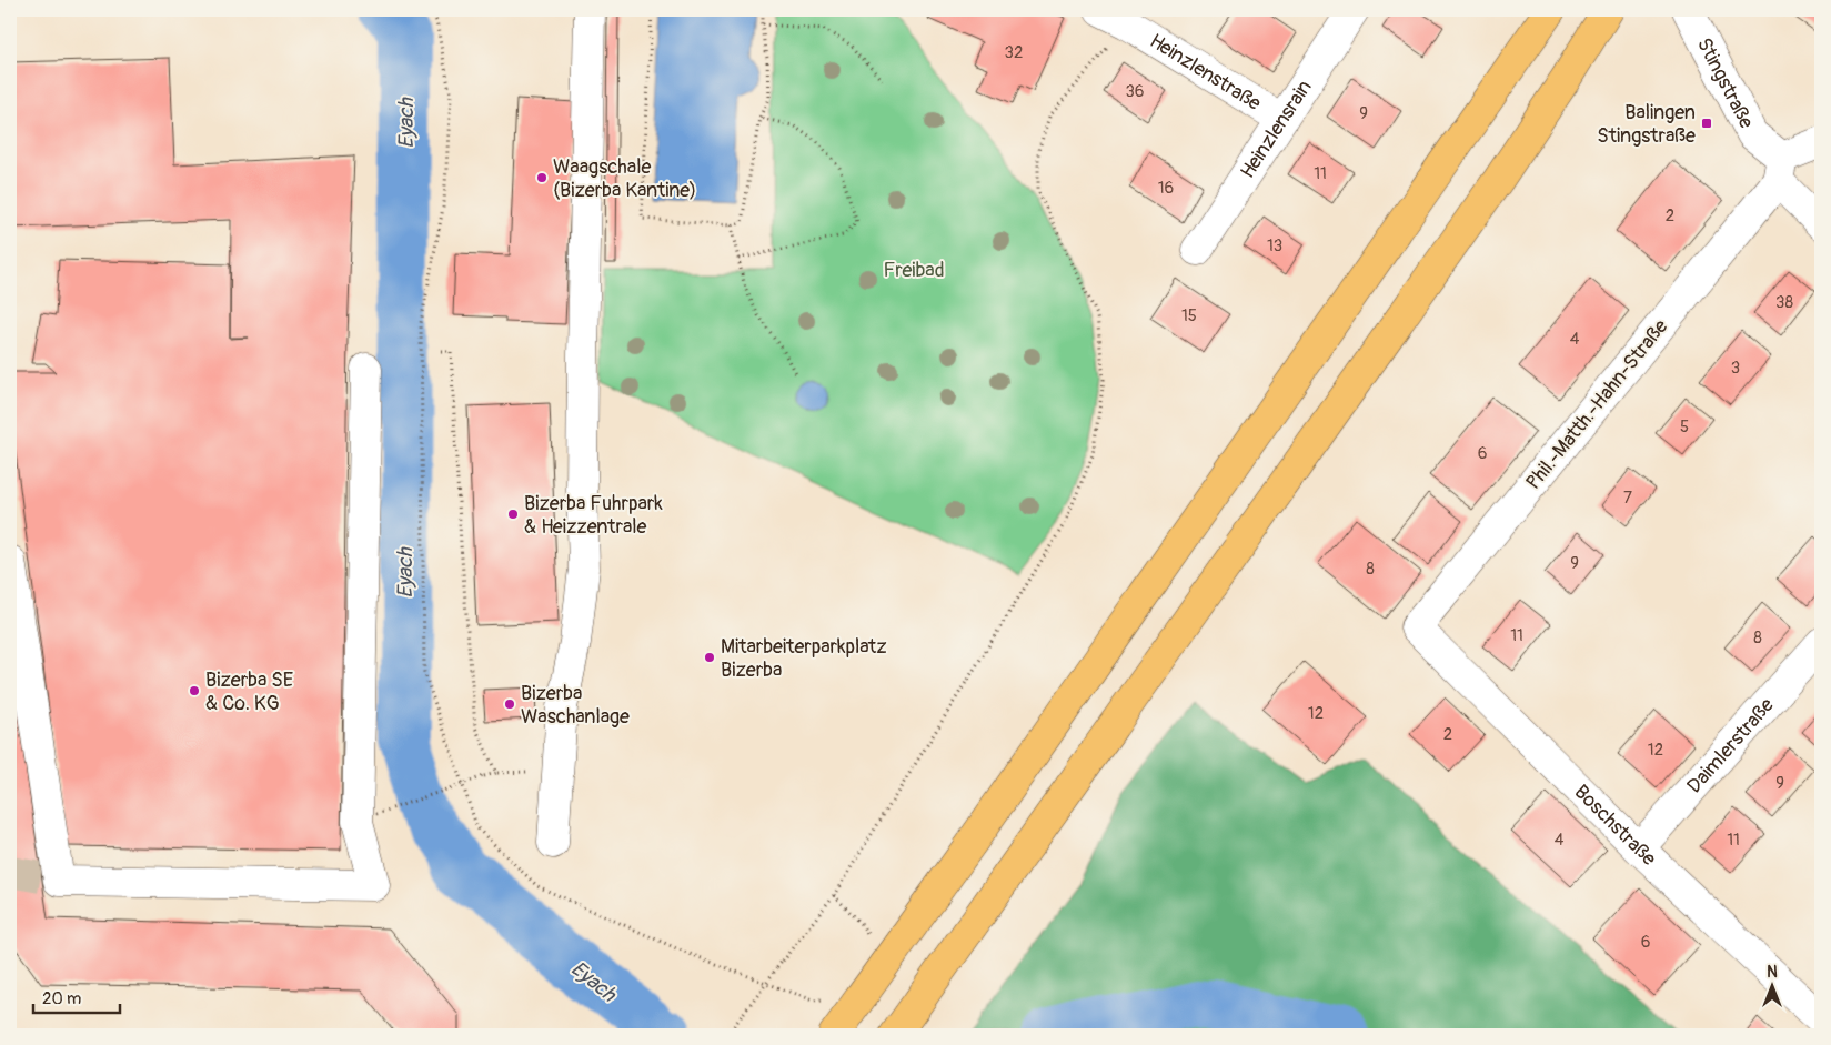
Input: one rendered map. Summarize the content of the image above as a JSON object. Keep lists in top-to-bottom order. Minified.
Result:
{"streets":{"street":["Heinzlenstraße","Stingstraße","Heinzlensrain","Phil.-Matth.-Hahn-Straße","Daimlerstraße","Boschstraße"]},"crossings":[["Heinzlenstraße","Heinzlensrain"],["Stingstraße","Phil.-Matth.-Hahn-Straße"],["Phil.-Matth.-Hahn-Straße","Boschstraße"],["Daimlerstraße","Boschstraße"]],"water":["Eyach"],"parks":["Freibad"],"places":{"transit":["Balingen Stingstraße"],"other":["Waagschale (Bizerba Kantine)","Bizerba Fuhrpark & Heizzentrale","Mitarbeiterparkplatz Bizerba","Bizerba SE & Co. KG","Bizerba Waschanlage"]},"house_numbers":["32","36","9","11","16","2","13","38","15","4","3","5","6","7","9","8","11","8","12","2","12","9","4","11","6"],"scale_bar":"20 m","north":"top"}
